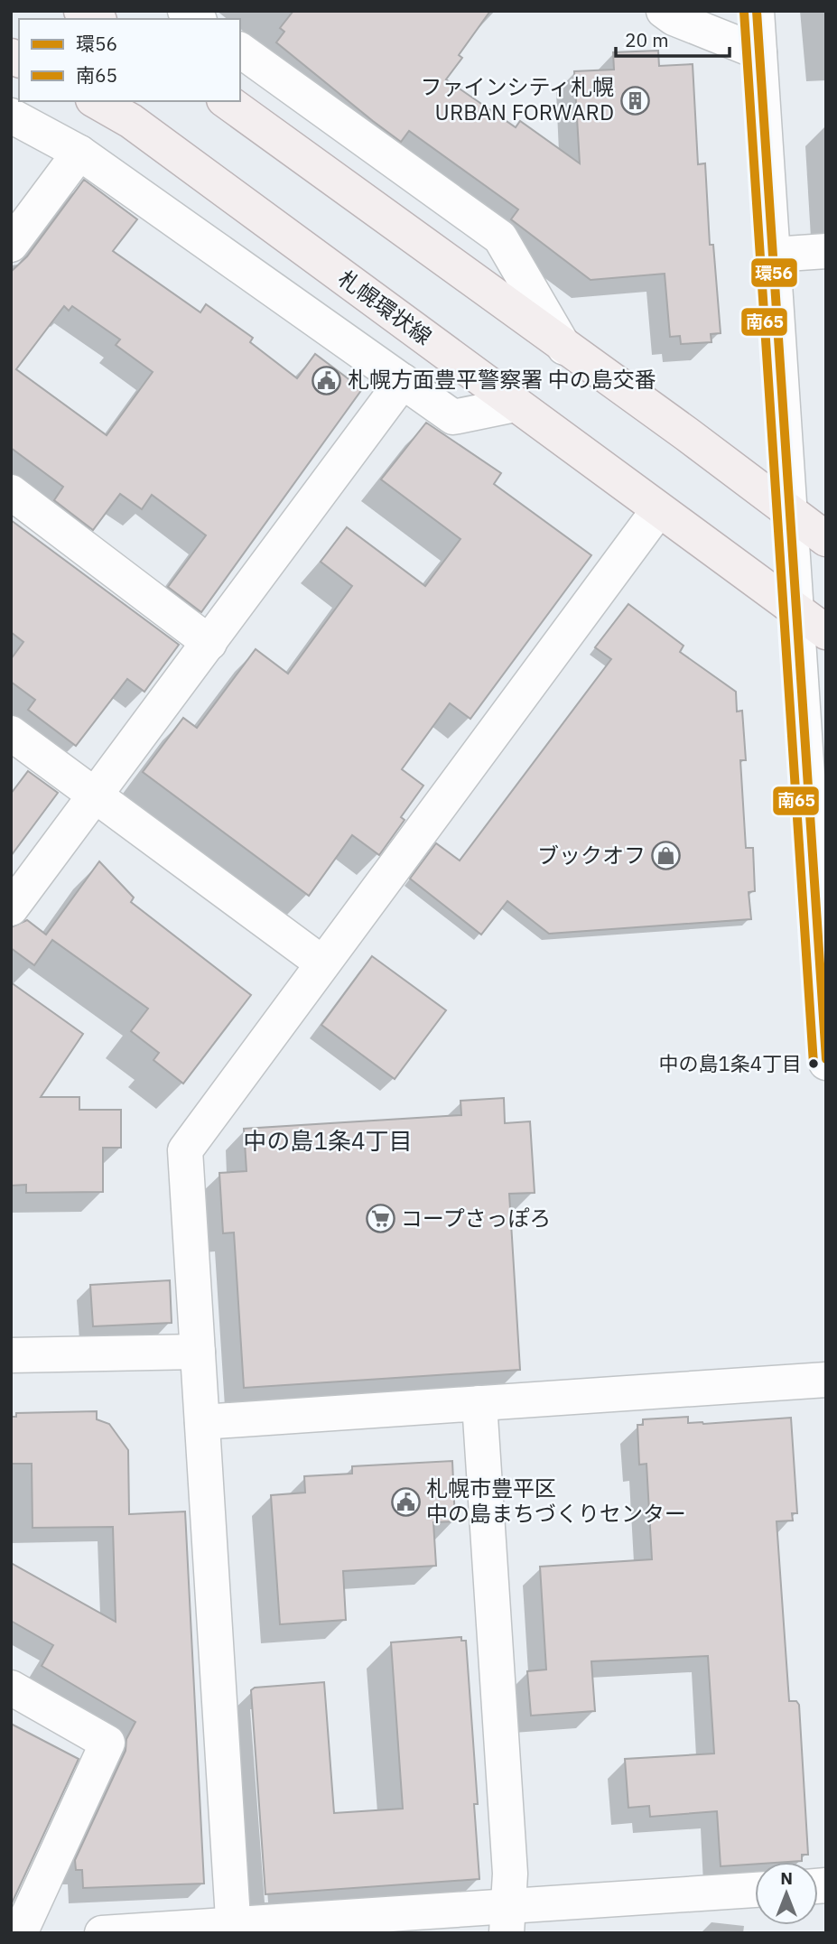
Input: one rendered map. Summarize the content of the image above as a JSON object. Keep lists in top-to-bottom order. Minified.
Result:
{"streets":{"main road":["札幌環状線"]},"districts":["中の島1条4丁目"],"places":{"building":["ファインシティ札幌 URBAN FORWARD"],"public building":["札幌方面豊平警察署 中の島交番","札幌市豊平区 中の島まちづくりセンター"],"shop":["ブックオフ"],"other":["中の島1条4丁目"],"supermarket":["コープさっぽろ"]},"lines":["transit line 環56","transit line 南65"],"legend":["環56","南65"],"scale_bar":"20 m","north":"top"}
